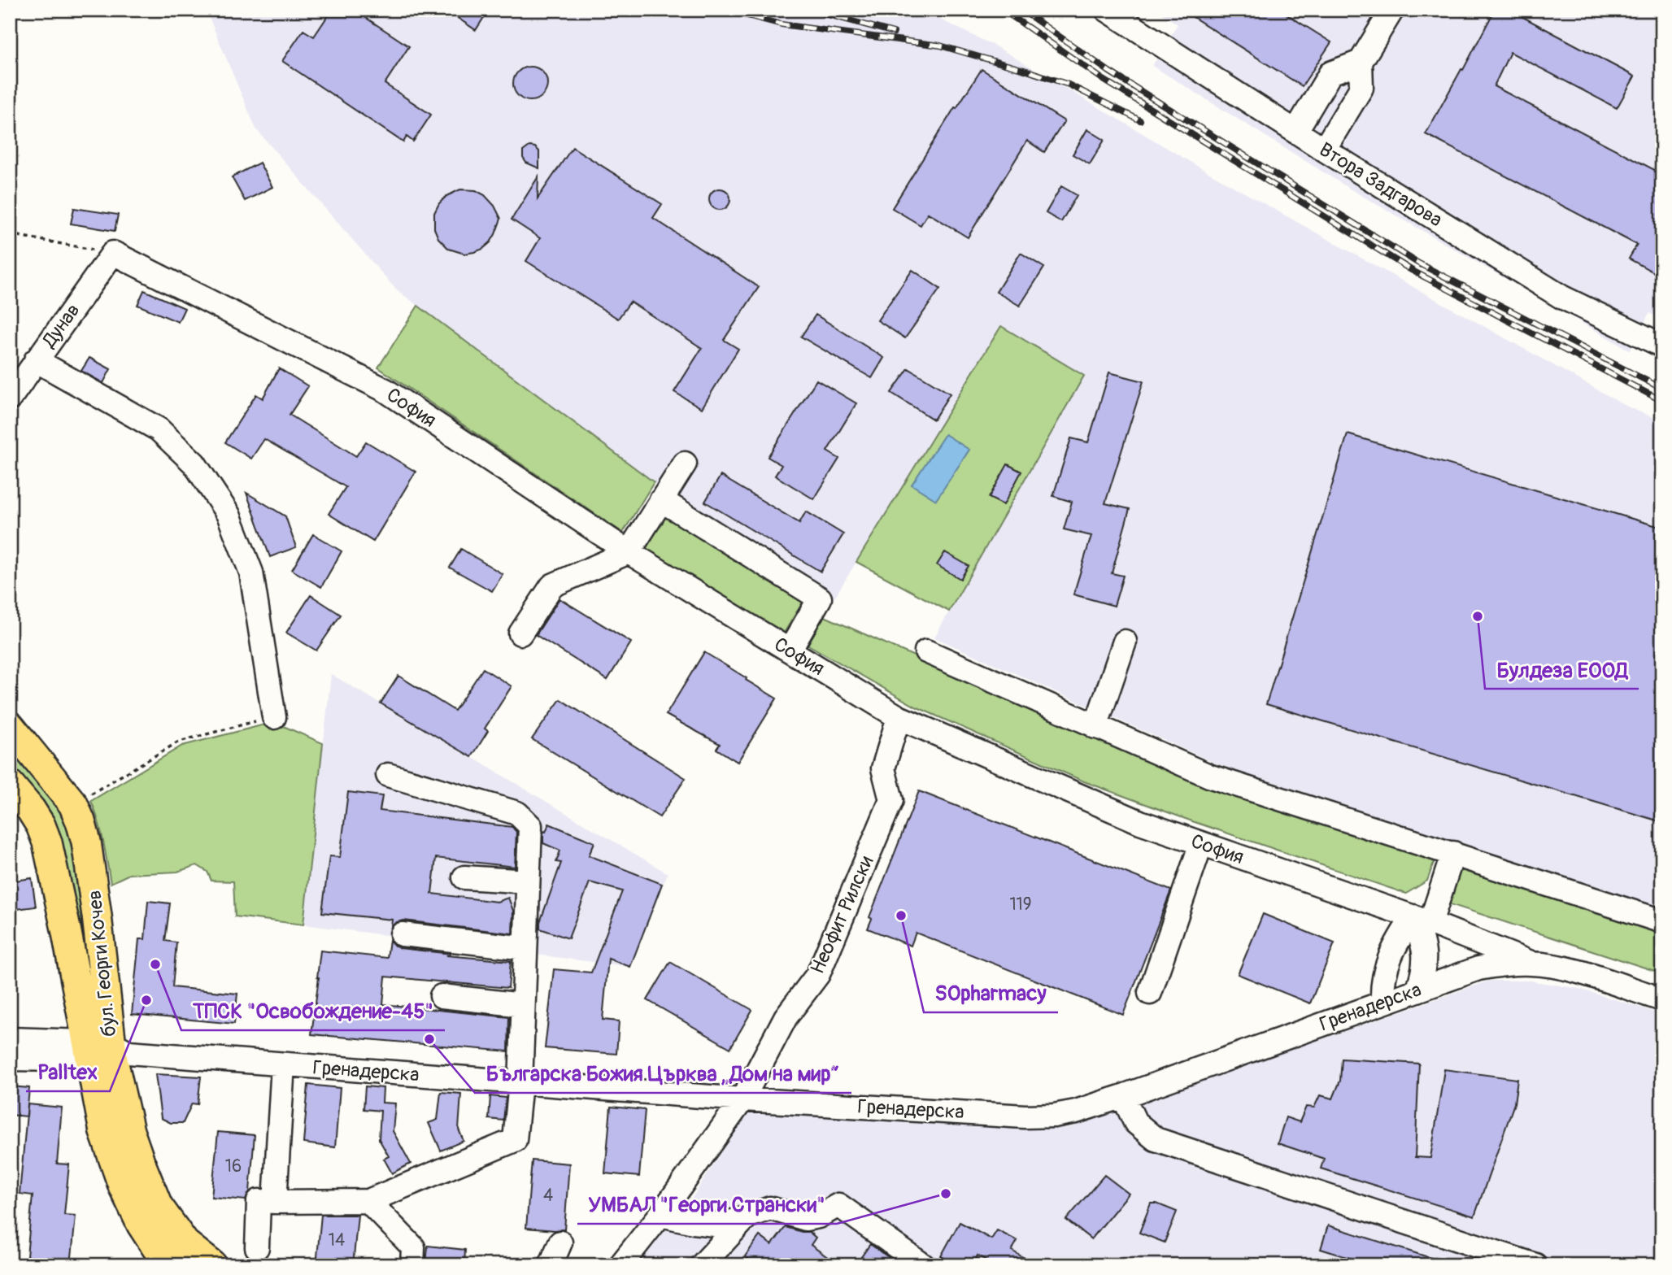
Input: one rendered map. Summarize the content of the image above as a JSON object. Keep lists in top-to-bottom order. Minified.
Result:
{"streets":{"main road":["бул. Георги Кочев"],"street":["Втора Задгарова","Дунав","София","Неофит Рилски","Гренадерска"]},"crossings":[["Дунав","София"],["София","Неофит Рилски"],["София","Гренадерска"],["Неофит Рилски","Гренадерска"],["бул. Георги Кочев","Гренадерска"]],"places":["Булдеза ЕООД","SOpharmacy","ТПСК \"Освобождение-45\"","Palltex","Българска Божия Църква „Дом на мир“","УМБАЛ \"Георги Странски\""],"house_numbers":["119","16","4","14"]}
